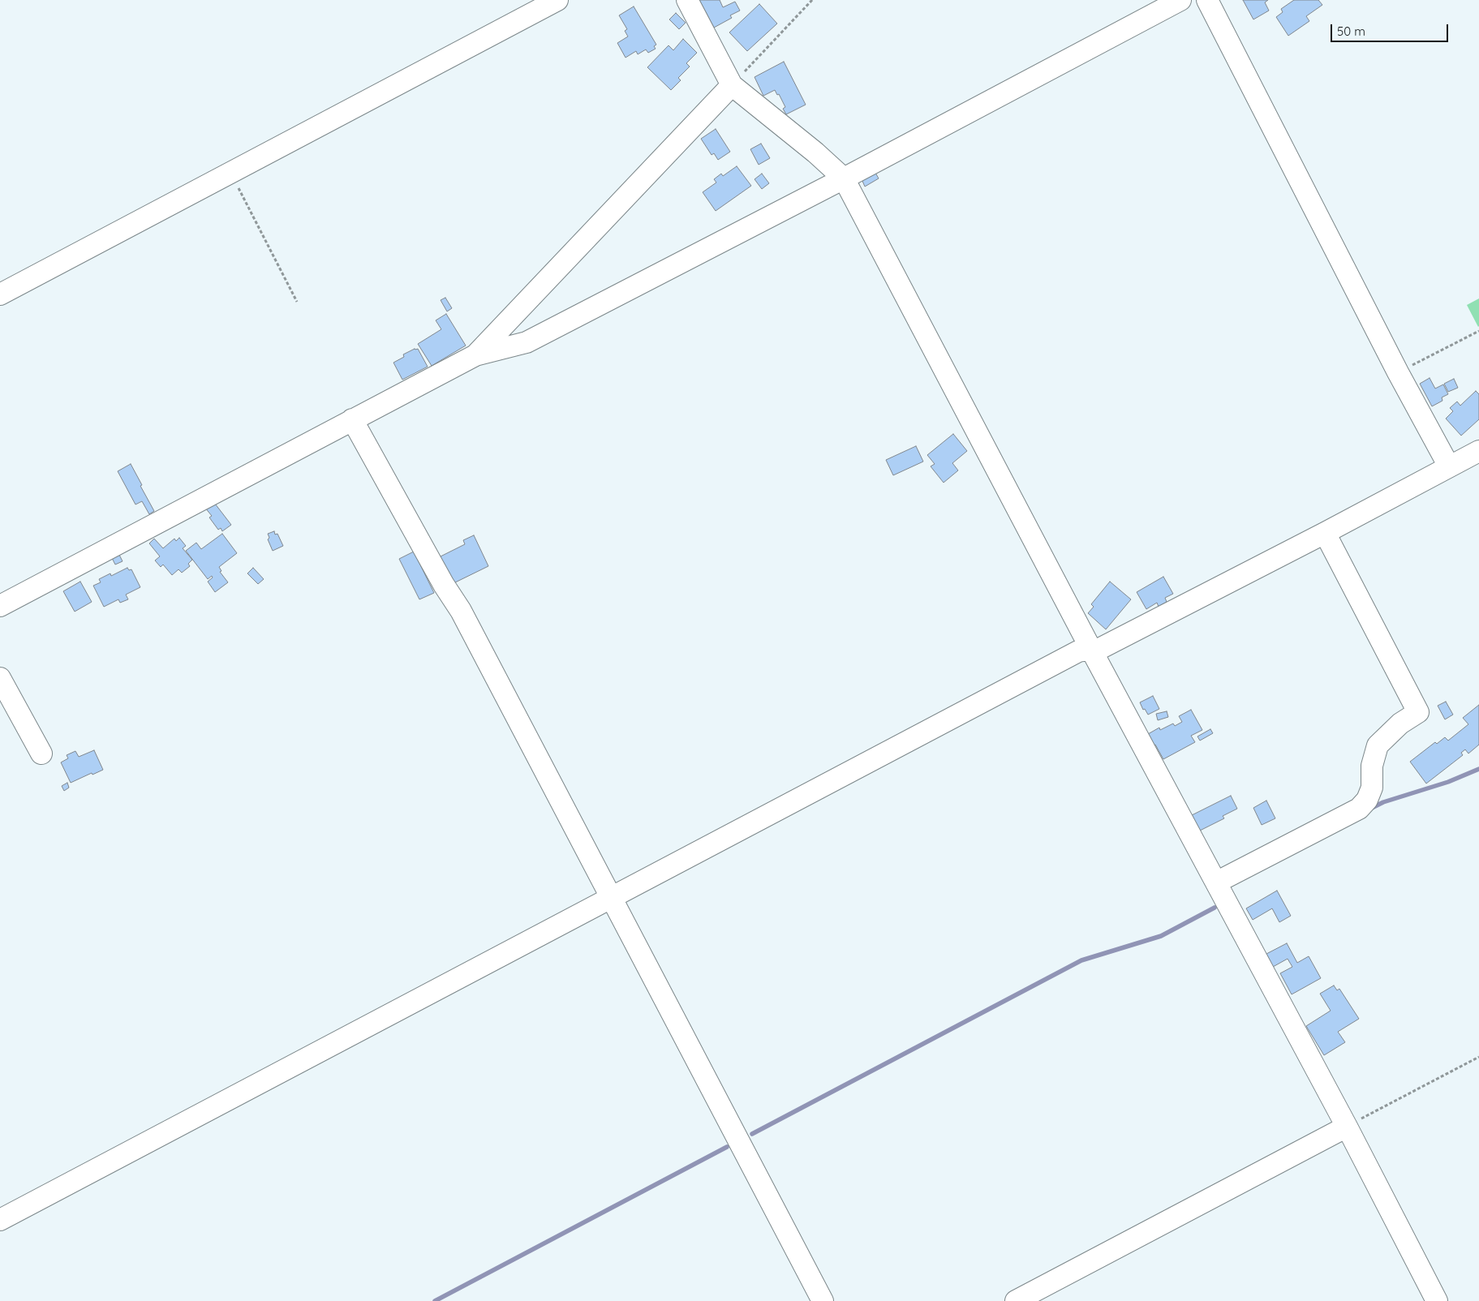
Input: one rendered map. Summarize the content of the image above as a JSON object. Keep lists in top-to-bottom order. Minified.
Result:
{"scale_bar":"50 m"}
